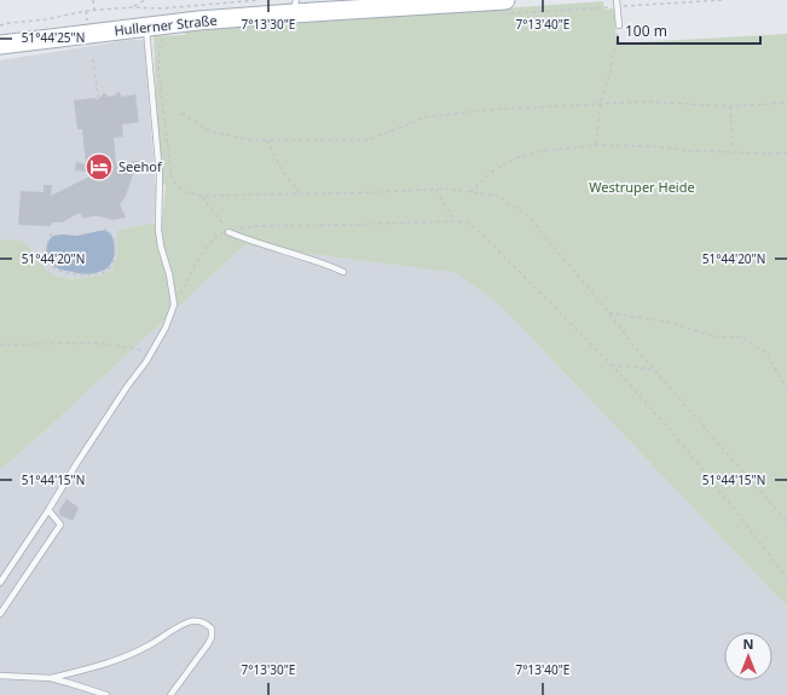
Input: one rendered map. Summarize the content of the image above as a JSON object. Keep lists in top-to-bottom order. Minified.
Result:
{"streets":{"main road":["Hullerner Straße"]},"parks":["Westruper Heide"],"places":{"hotel":["Seehof"]},"scale_bar":"100 m","north":"top","coordinates":["7°13'30\"E","7°13'40\"E","51°44'25\"N","51°44'20\"N","51°44'15\"N"]}
